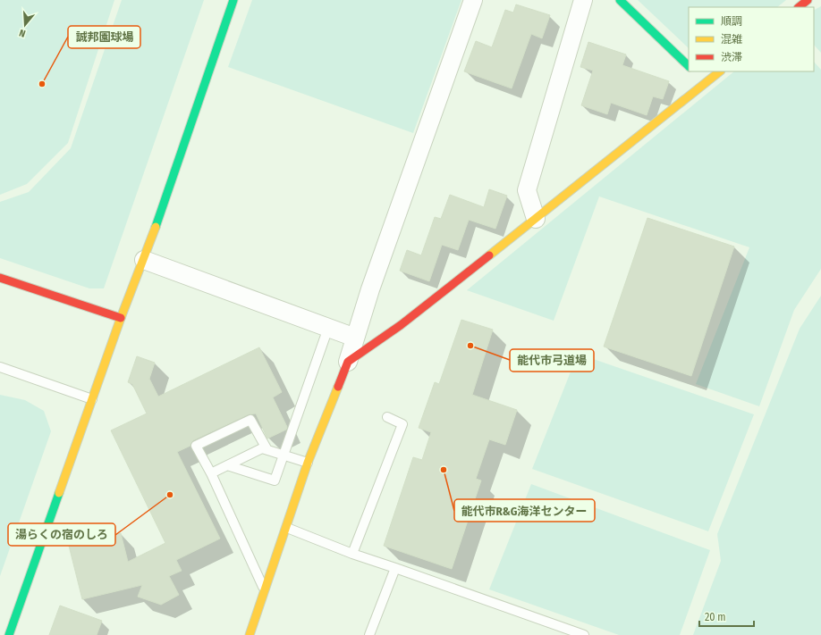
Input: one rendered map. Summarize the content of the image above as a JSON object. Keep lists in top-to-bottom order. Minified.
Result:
{"places":["誠邦園球場","能代市弓道場","能代市R&G海洋センター","湯らくの宿のしろ"],"legend":["順調","混雑","渋滞"],"scale_bar":"20 m","north":"bottom"}
